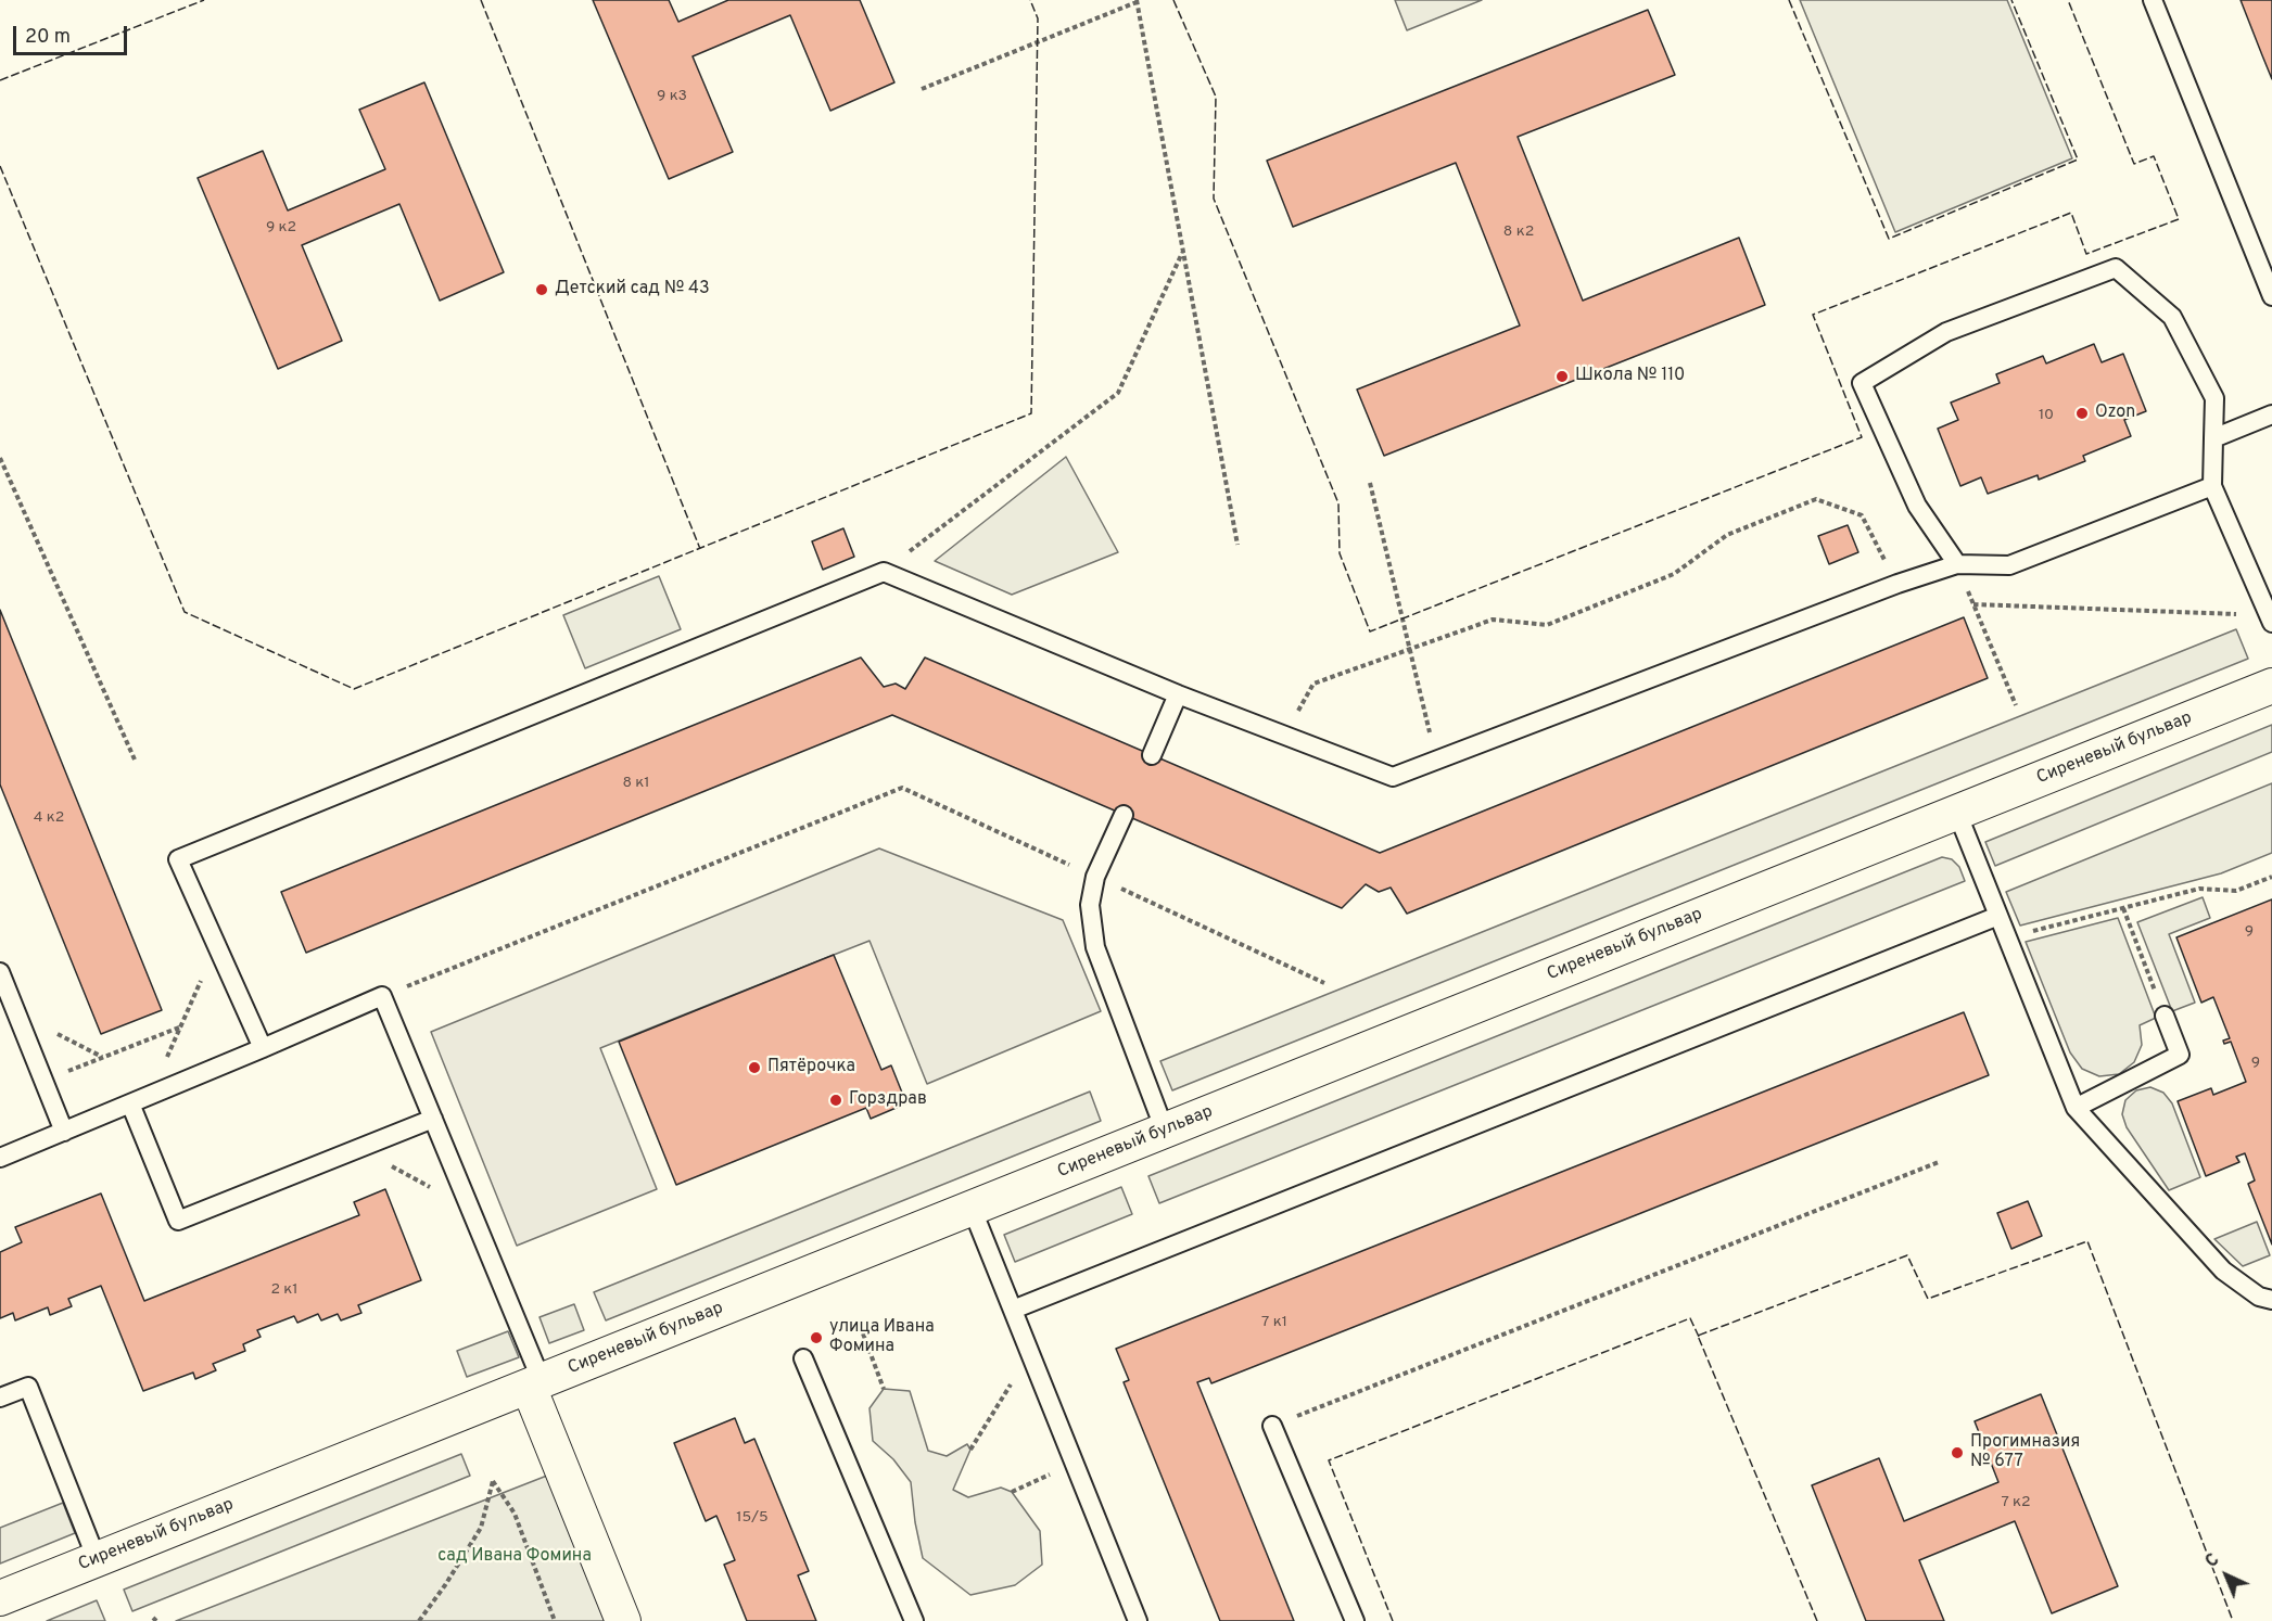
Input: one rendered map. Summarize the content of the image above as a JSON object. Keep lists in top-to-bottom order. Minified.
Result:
{"streets":{"street":["Сиреневый бульвар"]},"parks":["сад Ивана Фомина"],"places":["Детский сад № 43","Школа № 110","Ozon","Пятёрочка","Горздрав","улица Ивана Фомина","Прогимназия № 677"],"house_numbers":["9 к3","9 к2","8 к2","10","8 к1","4 к2","9","9","2 к1","7 к1","7 к2","15/5"],"scale_bar":"20 m","north":"top left"}
